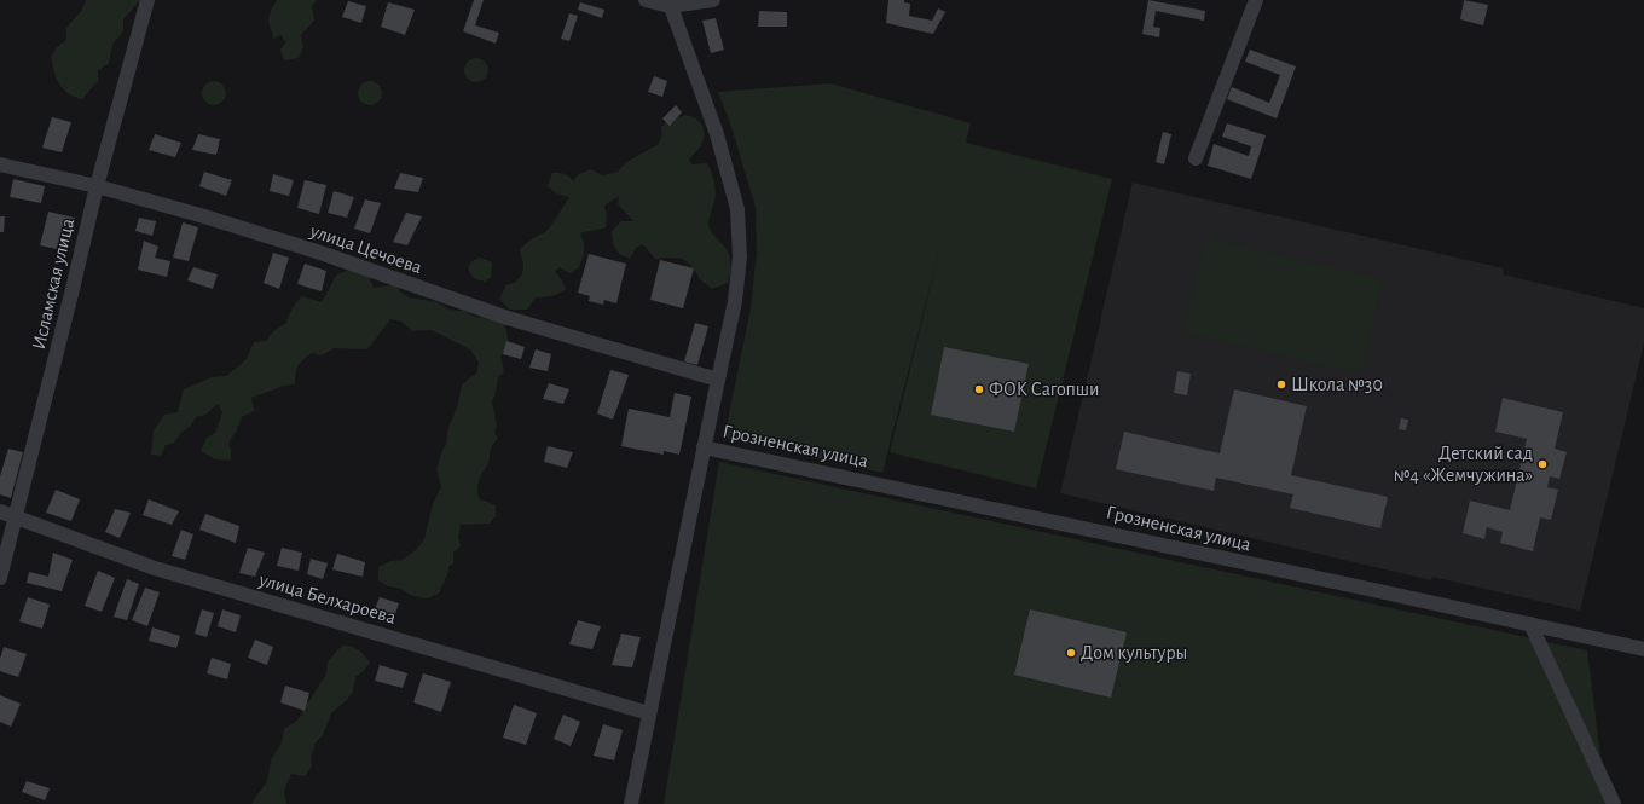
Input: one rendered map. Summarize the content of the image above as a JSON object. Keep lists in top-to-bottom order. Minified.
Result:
{"streets":{"street":["улица Цечоева","Исламская улица","Грозненская улица","улица Белхароева"]},"crossings":[["улица Цечоева","Исламская улица"],["улица Цечоева","Грозненская улица"],["Исламская улица","улица Белхароева"],["Грозненская улица","улица Белхароева"]],"places":["Школа №30","ФОК Сагопши","Детский сад №4 «Жемчужина»","Дом культуры"]}
